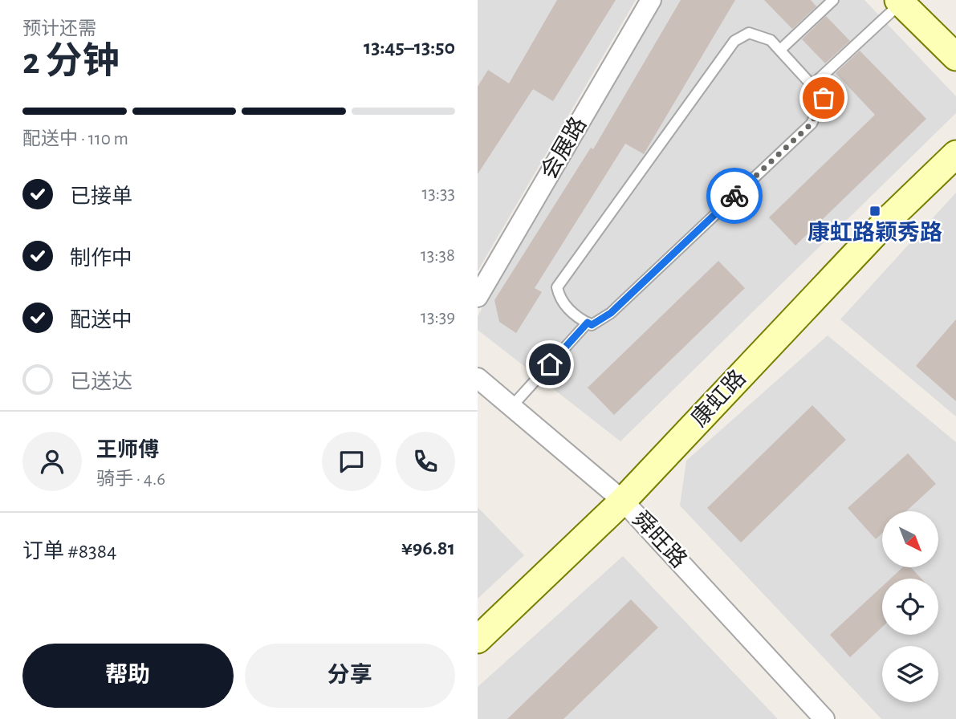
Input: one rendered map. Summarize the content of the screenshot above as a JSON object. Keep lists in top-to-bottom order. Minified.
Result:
{"streets":{"main road":["康虹路"],"street":["会展路","舜旺路"]},"crossings":[["康虹路","舜旺路"]],"places":{"transit":["康虹路颖秀路"]},"north":"bottom right","page":{"heading":["2 分钟","预计还需","13:45–13:50"],"panel":["王师傅","骑手 · 4.6","订单 #8384","¥96.81"],"bar":"配送中 · 110 m","list":[["已接单","13:33"],["制作中","13:38"],["配送中","13:39"],"已送达"],"buttons":["帮助","分享"]}}
